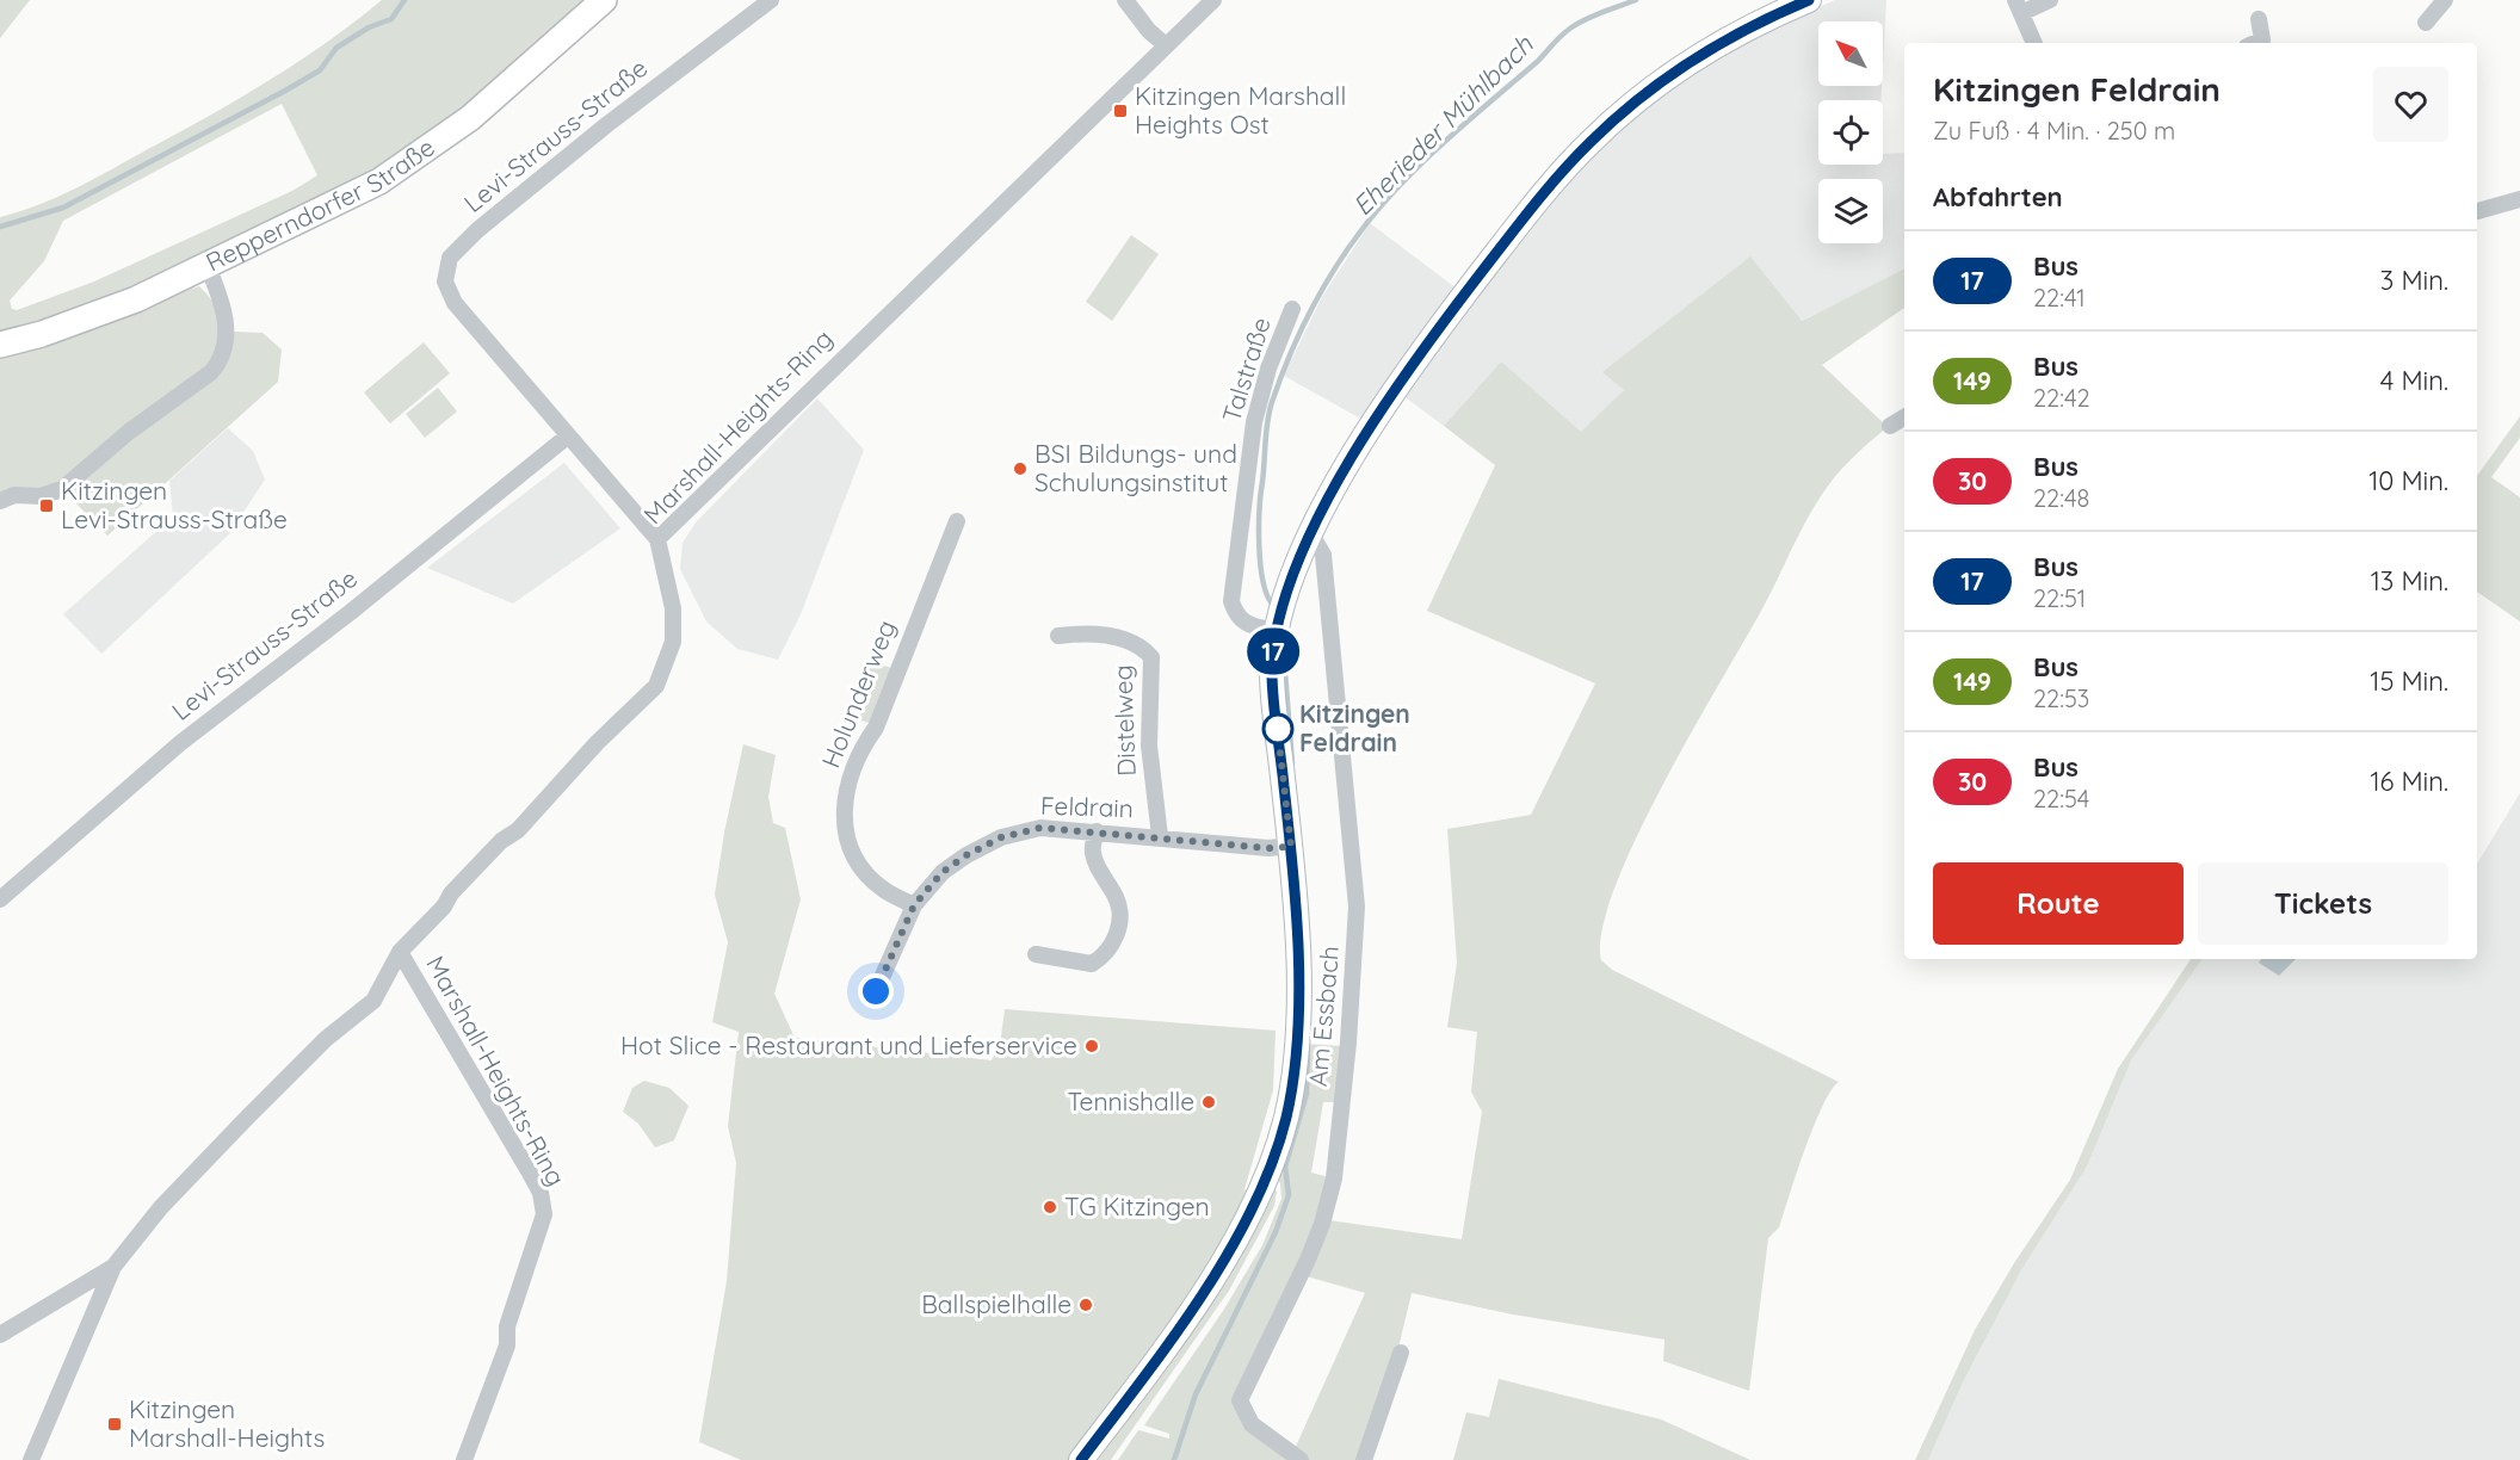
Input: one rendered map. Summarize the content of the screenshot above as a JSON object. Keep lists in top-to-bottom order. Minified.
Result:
{"streets":{"main road":["Repperndorfer Straße"],"street":["Levi-Strauss-Straße","Talstraße","Marshall-Heights-Ring","Holunderweg","Distelweg","Feldrain","Am Essbach"]},"crossings":[["Levi-Strauss-Straße","Marshall-Heights-Ring"],["Holunderweg","Feldrain"],["Distelweg","Feldrain"]],"water":["Eherieder Mühlbach"],"places":{"transit":["Kitzingen Marshall Heights Ost","Kitzingen Levi-Strauss-Straße","Kitzingen Marshall-Heights"],"other":["BSI Bildungs- und Schulungsinstitut","Kitzingen Feldrain","Hot Slice - Restaurant und Lieferservice","Tennishalle","TG Kitzingen","Ballspielhalle"]},"lines":["bus line 17"],"north":"top left","page":{"on_map":"17","heading":[["Kitzingen Feldrain","Zu Fuß · 4 Min. · 250 m"],"Abfahrten"],"list":[{"mark":"17","name":"Bus","note":"22:41","value":"3 Min."},{"mark":"149","name":"Bus","note":"22:42","value":"4 Min."},{"mark":"30","name":"Bus","note":"22:48","value":"10 Min."},{"mark":"17","name":"Bus","note":"22:51","value":"13 Min."},{"mark":"149","name":"Bus","note":"22:53","value":"15 Min."},{"mark":"30","name":"Bus","note":"22:54","value":"16 Min."}],"buttons":["Route","Tickets"]}}
